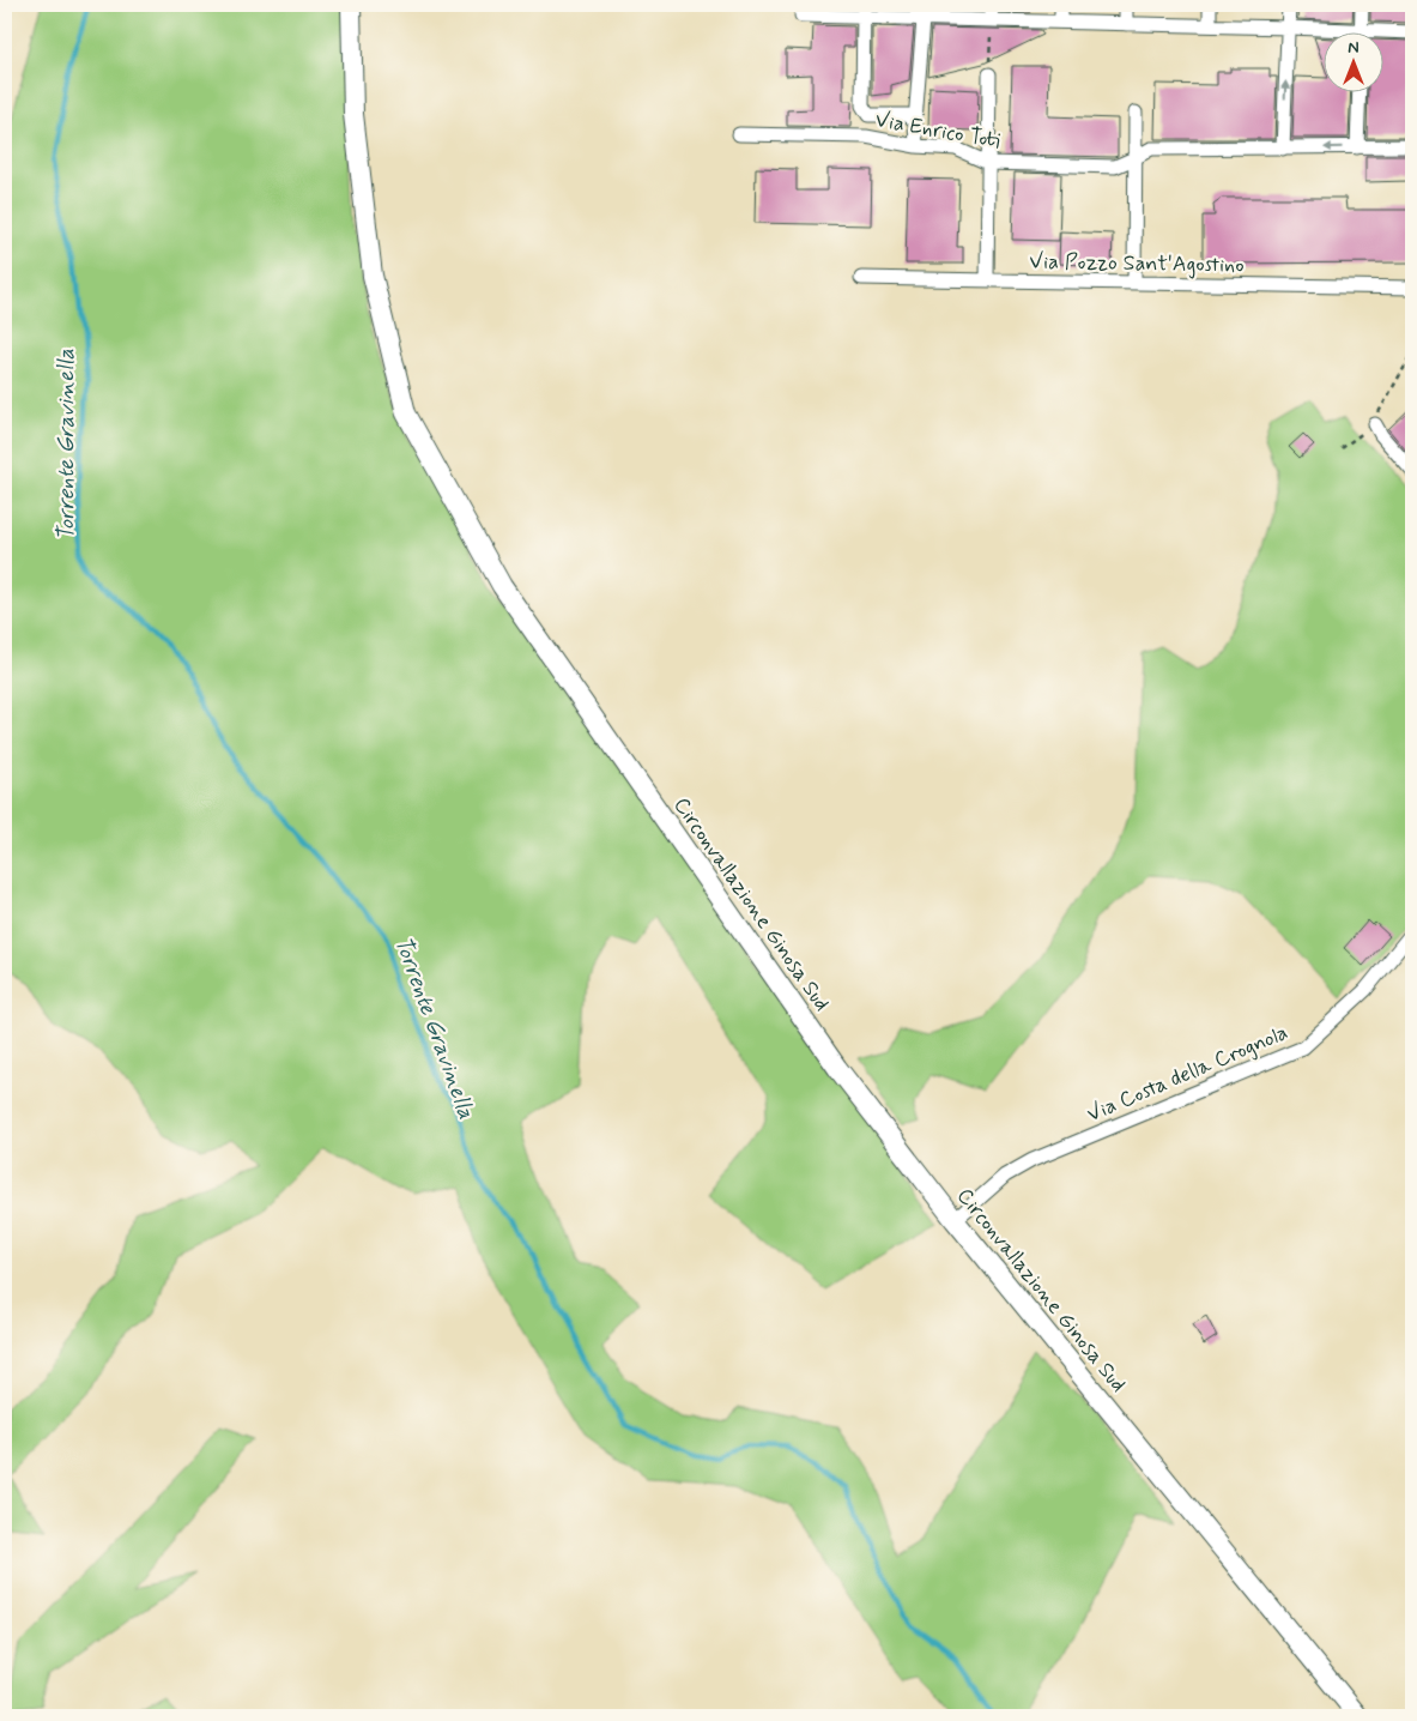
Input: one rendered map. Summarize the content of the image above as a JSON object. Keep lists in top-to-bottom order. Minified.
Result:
{"streets":{"main road":["Circonvallazione Ginosa Sud"],"street":["Via Enrico Toti","Via Pozzo Sant'Agostino","Via Costa della Crognola"]},"crossings":[["Circonvallazione Ginosa Sud","Via Costa della Crognola"]],"water":["Torrente Gravinella"],"north":"top"}
